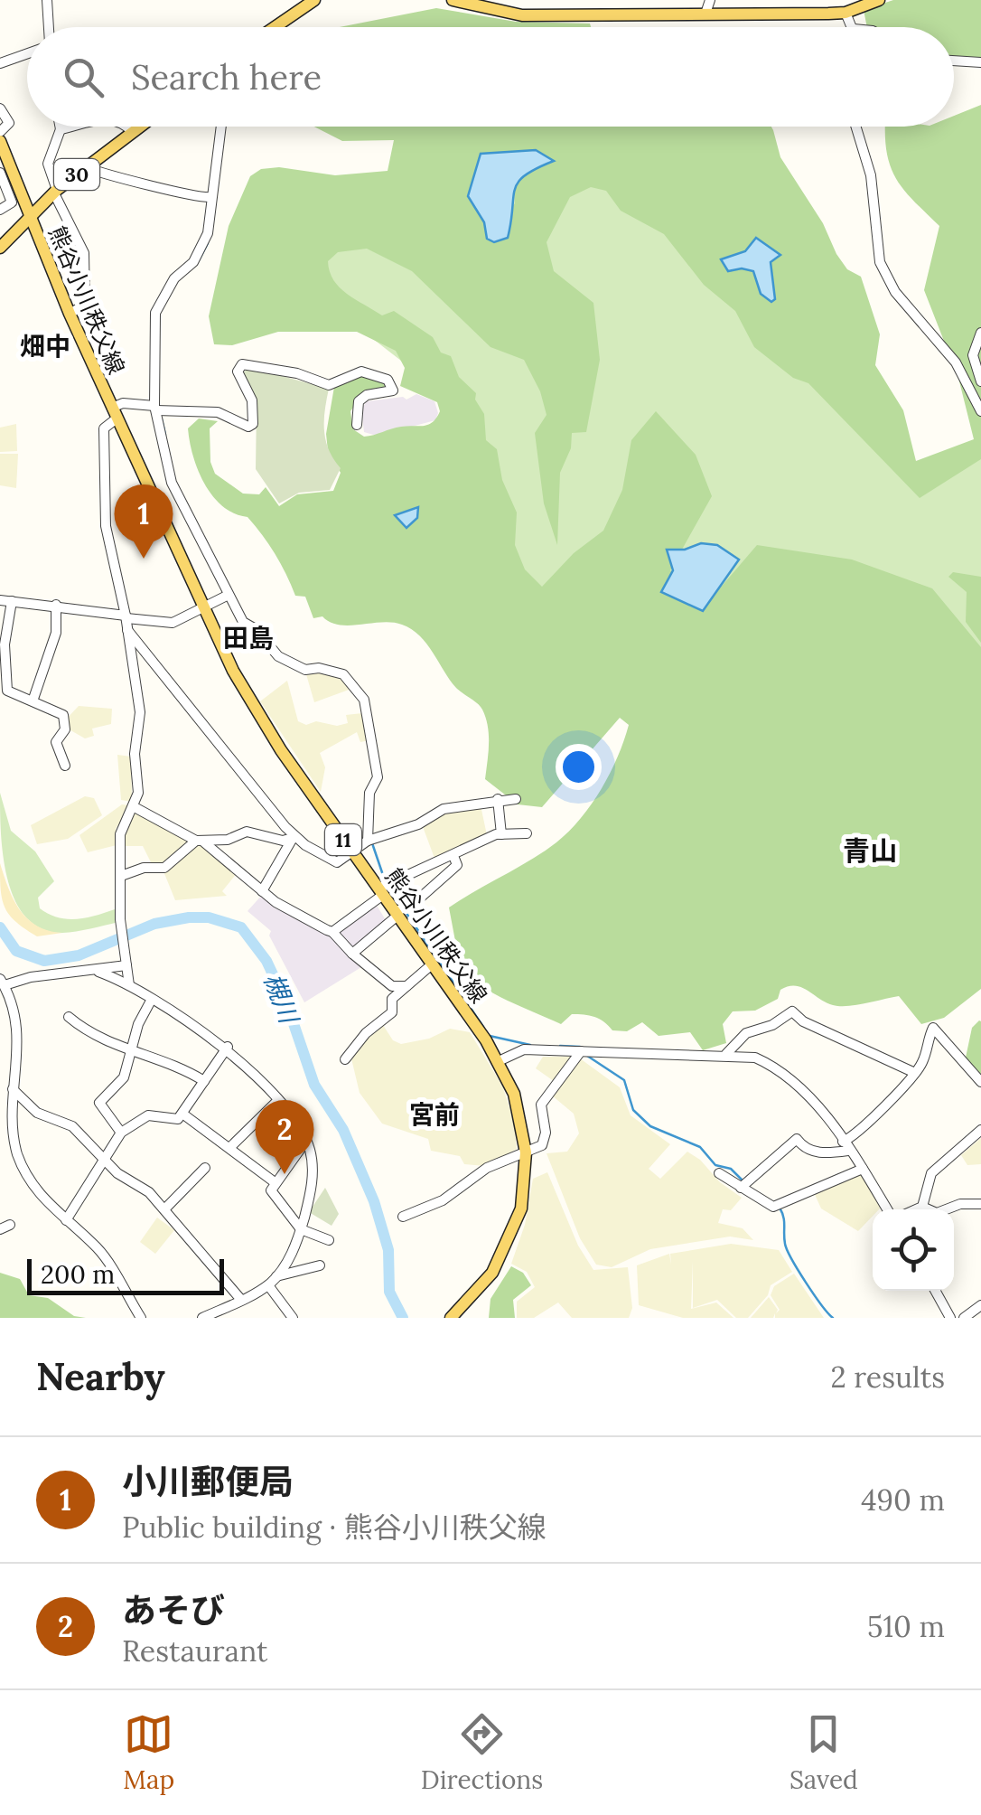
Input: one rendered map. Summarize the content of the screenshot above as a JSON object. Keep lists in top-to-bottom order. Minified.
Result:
{"streets":{"main road":["30","熊谷小川秩父線","11"]},"crossings":[["30","熊谷小川秩父線"]],"districts":["畑中","田島","青山","宮前"],"water":["槻川"],"scale_bar":"200 m","page":{"search":"Search here","pins":["1","2"],"scale":"200 m","heading":["Nearby","2 results"],"list":[{"mark":"1","name":"小川郵便局","note":"Public building · 熊谷小川秩父線","value":"490 m"},{"mark":"2","name":"あそび","note":"Restaurant","value":"510 m"}],"nav":["Map","Directions","Saved"]}}
